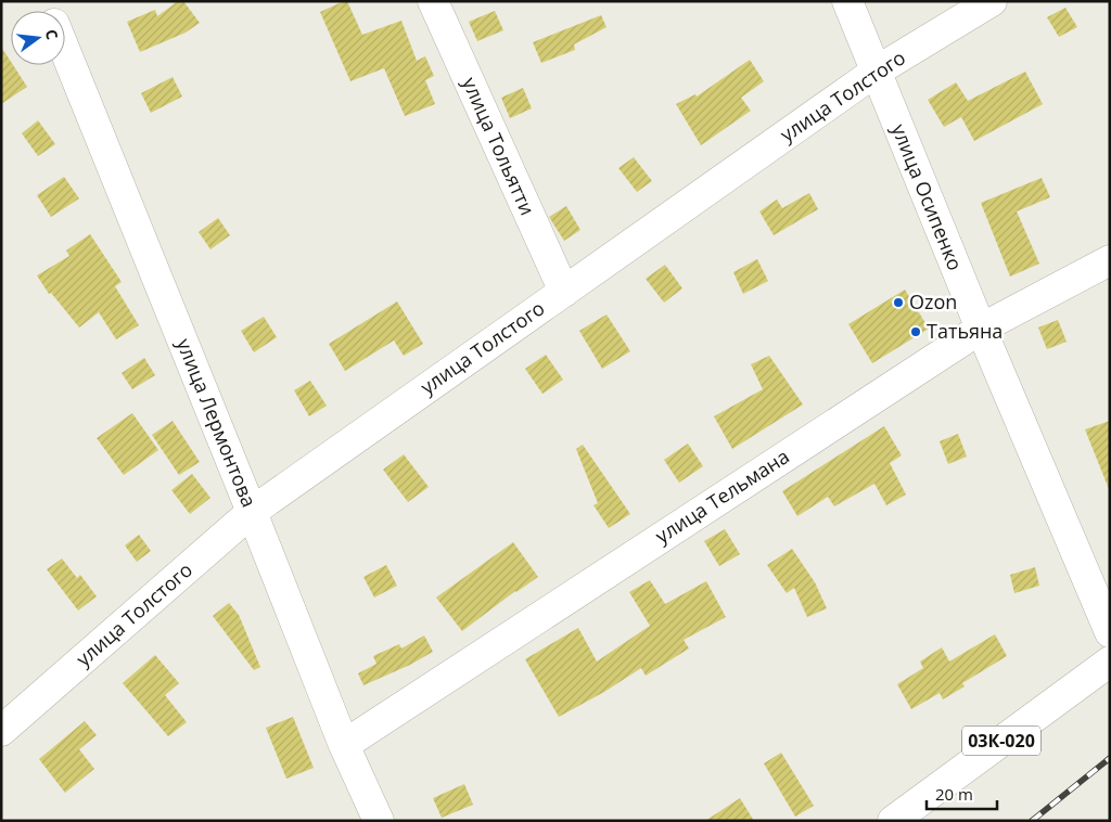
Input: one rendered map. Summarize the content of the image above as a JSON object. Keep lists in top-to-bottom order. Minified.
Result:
{"streets":{"street":["улица Толстого","улица Тольятти","улица Осипенко","улица Лермонтова","улица Тельмана","03К-020"]},"crossings":[["улица Толстого","улица Тольятти"],["улица Толстого","улица Осипенко"],["улица Толстого","улица Лермонтова"],["улица Осипенко","улица Тельмана"],["улица Лермонтова","улица Тельмана"]],"places":["Ozon","Татьяна"],"scale_bar":"20 m","north":"right"}
